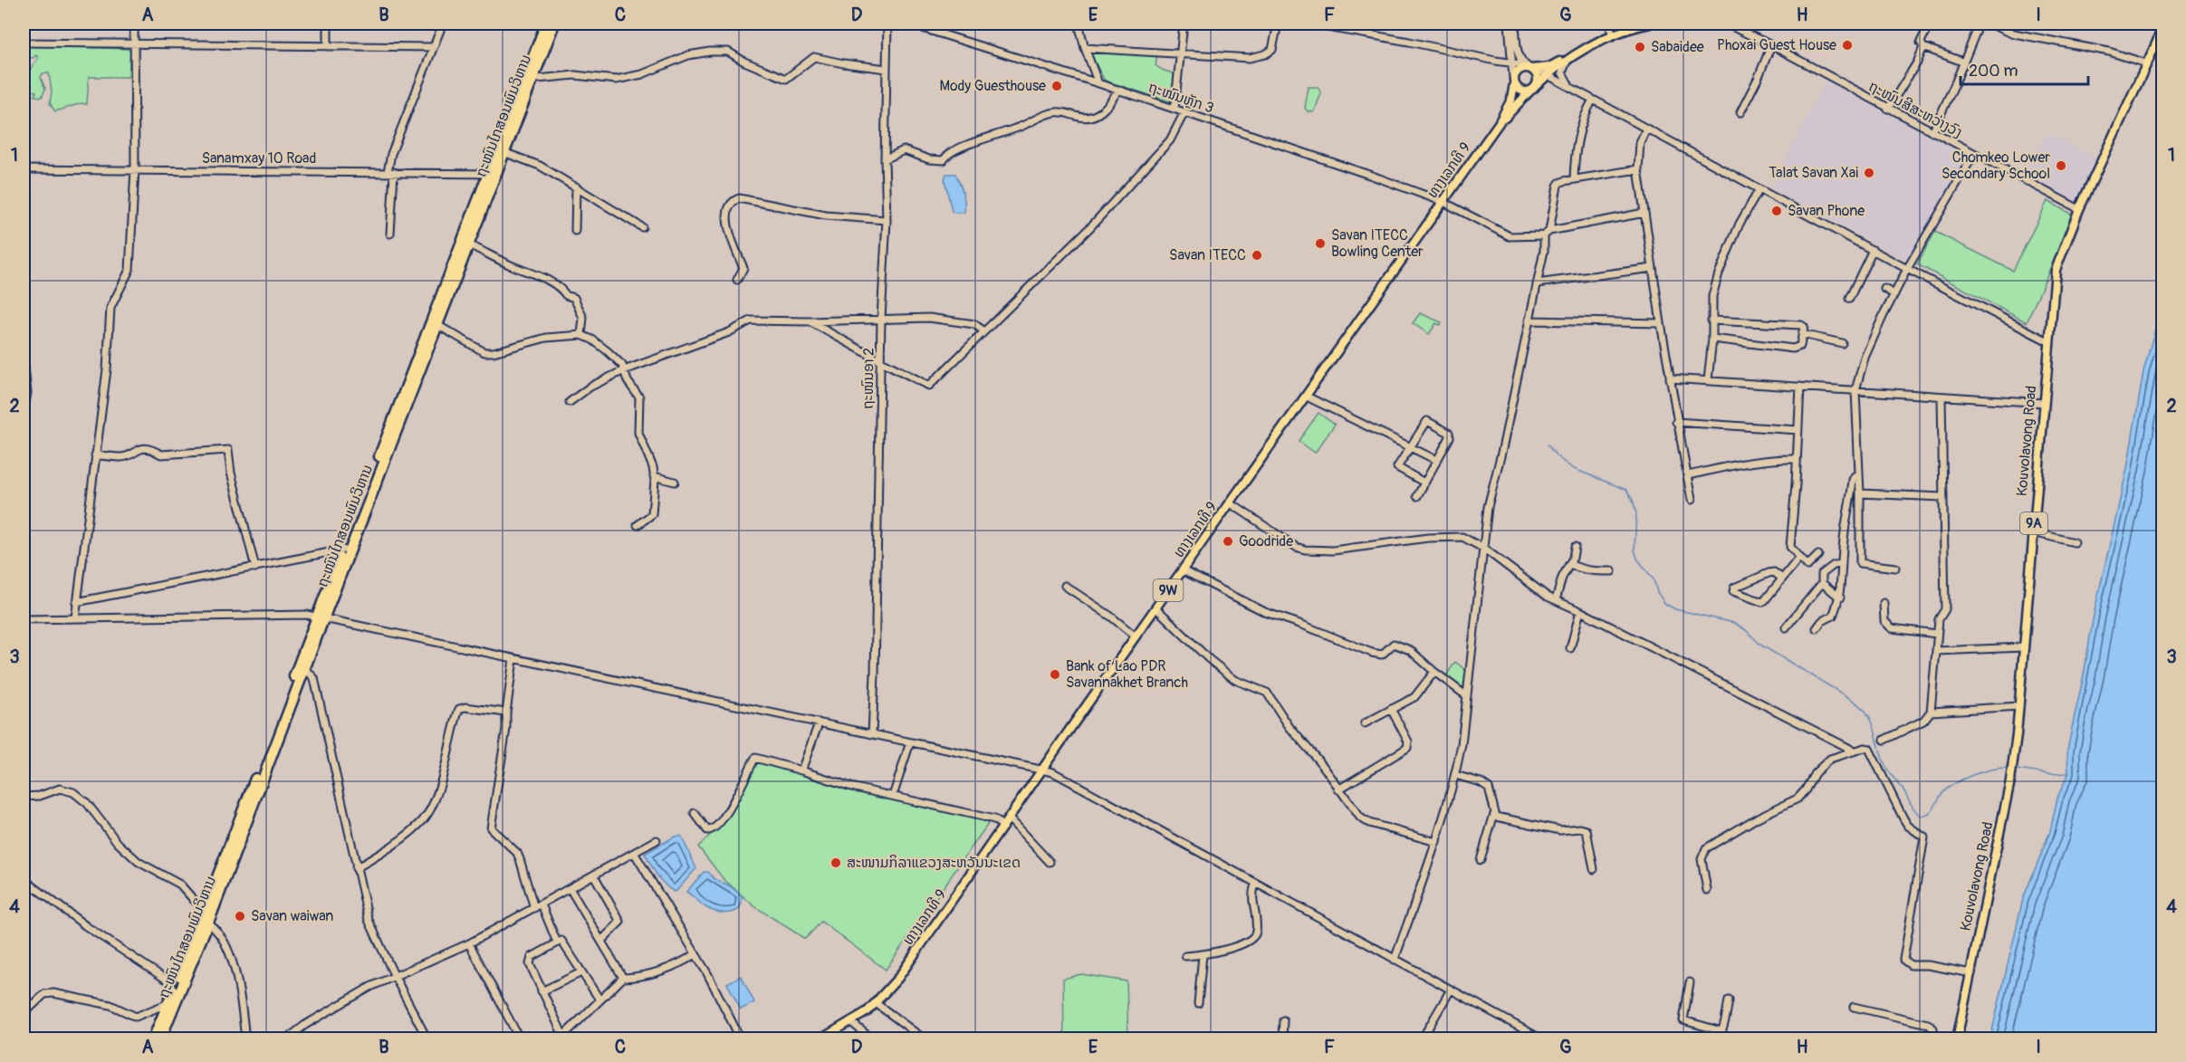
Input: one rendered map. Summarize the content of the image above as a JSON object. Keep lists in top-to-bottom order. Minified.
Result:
{"streets":{"highway":["ຖະໜົນໄກສອນພົມວິຫານ"],"main road":["ທາງເລກທີ 9","Kouvolavong Road","9A","9W"],"street":["ຖະໜົນຫຼັກ 3","ຖະໜົນສີສະຫວ່າງວົງ","Sanamxay 10 Road","ຖະໜົນອາ 2"]},"crossings":[["ຖະໜົນຫຼັກ 3","ທາງເລກທີ 9"],["ຖະໜົນສີສະຫວ່າງວົງ","Kouvolavong Road"],["ຖະໜົນໄກສອນພົມວິຫານ","Sanamxay 10 Road"]],"places":["Phoxai Guest House","Sabaidee","Mody Guesthouse","Chomkeo Lower Secondary School","Talat Savan Xai","Savan Phone","Savan ITECC Bowling Center","Savan ITECC","Goodride","Bank of Lao PDR Savannakhet Branch","ສະໜາມກິລາແຂວງສະຫວັນນະເຂດ","Savan waiwan"],"scale_bar":"200 m","grid":{"columns":["A","B","C","D","E","F","G","H","I"],"rows":["1","2","3","4"]}}
